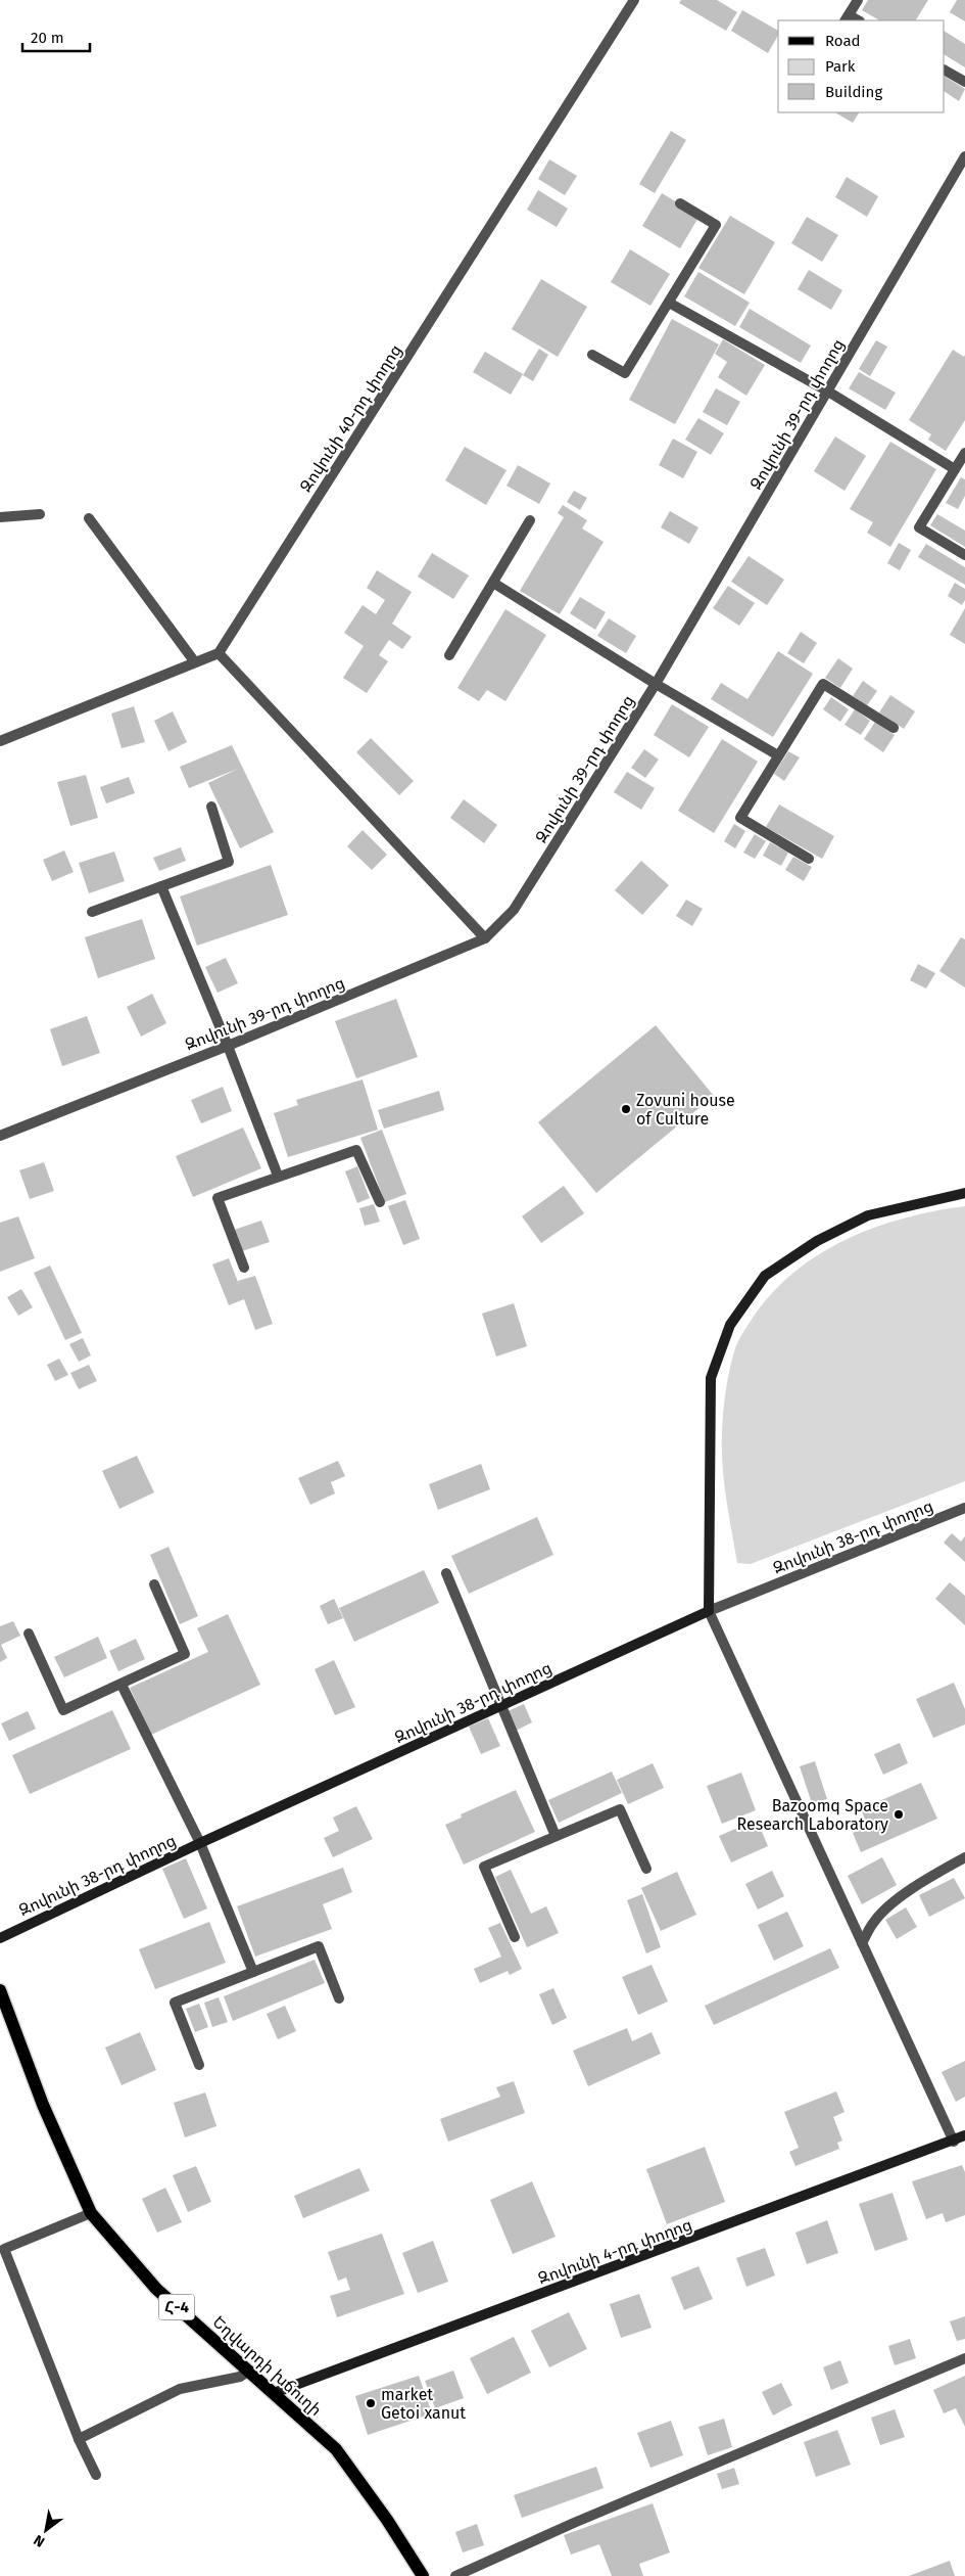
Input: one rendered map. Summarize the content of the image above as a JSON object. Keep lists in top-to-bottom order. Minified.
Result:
{"streets":{"main road":["Հ-4","Եղվարդի խճուղի"],"street":["Զովունի 39-րդ փողոց","Զովունի 40-րդ փողոց","Զովունի 38-րդ փողոց","Զովունի 4-րդ փողոց"]},"crossings":[["Զովունի 4-րդ փողոց","Եղվարդի խճուղի"]],"places":["Zovuni house of Culture","Bazoomq Space Research Laboratory","market Getoi xanut"],"legend":["Road","Park","Building"],"scale_bar":"20 m","north":"bottom left"}
